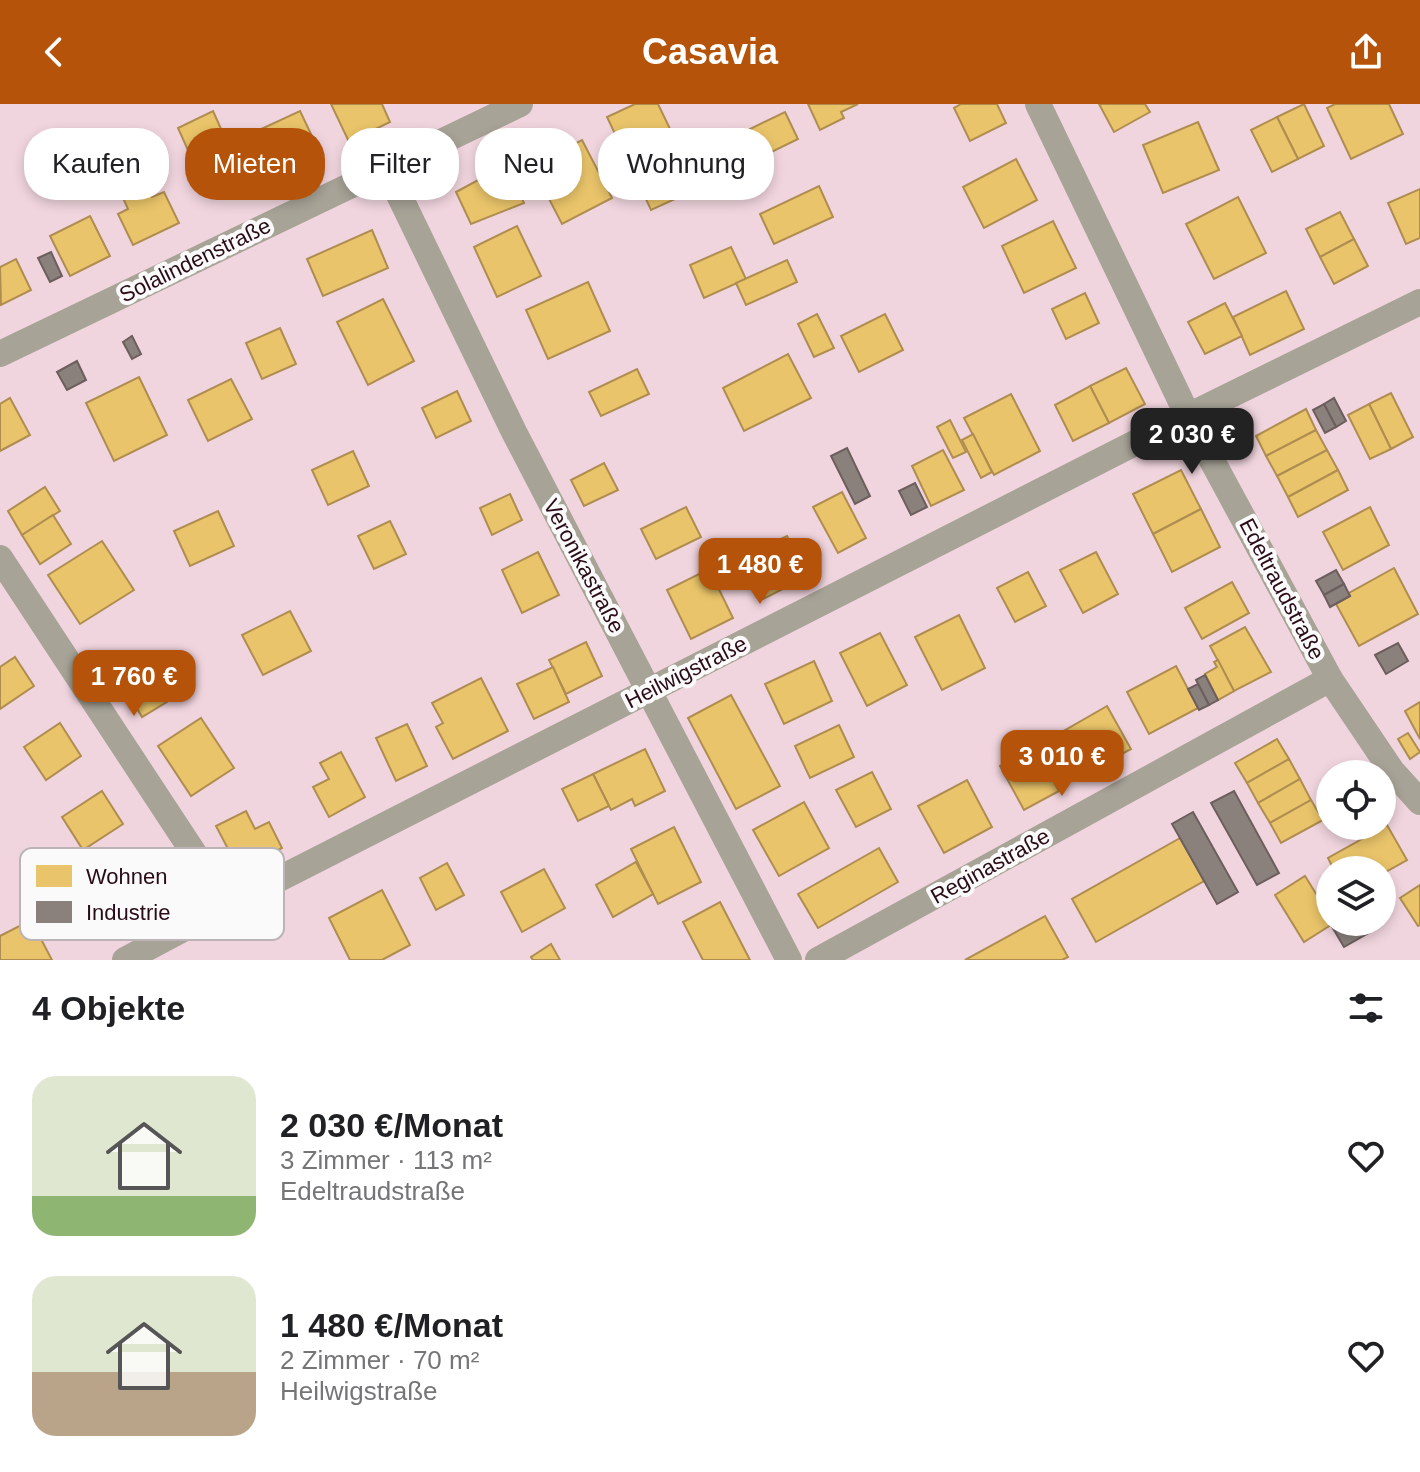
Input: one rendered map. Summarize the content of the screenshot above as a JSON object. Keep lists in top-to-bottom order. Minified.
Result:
{"streets":{"street":["Solalindenstraße","Veronikastraße","Edeltraudstraße","Heilwigstraße","Reginastraße"]},"crossings":[["Veronikastraße","Heilwigstraße"],["Edeltraudstraße","Heilwigstraße"],["Edeltraudstraße","Reginastraße"]],"legend":["Wohnen","Industrie"],"page":{"header":"Casavia","chip":["Kaufen","Mieten","Filter","Neu","Wohnung"],"price":["2 030 €","1 480 €","1 760 €","3 010 €"],"heading":"4 Objekte","list":[{"name":"2 030 €/Monat","note":"3 Zimmer · 113 m² · Edeltraudstraße"},{"name":"1 480 €/Monat","note":"2 Zimmer · 70 m² · Heilwigstraße"}]}}
